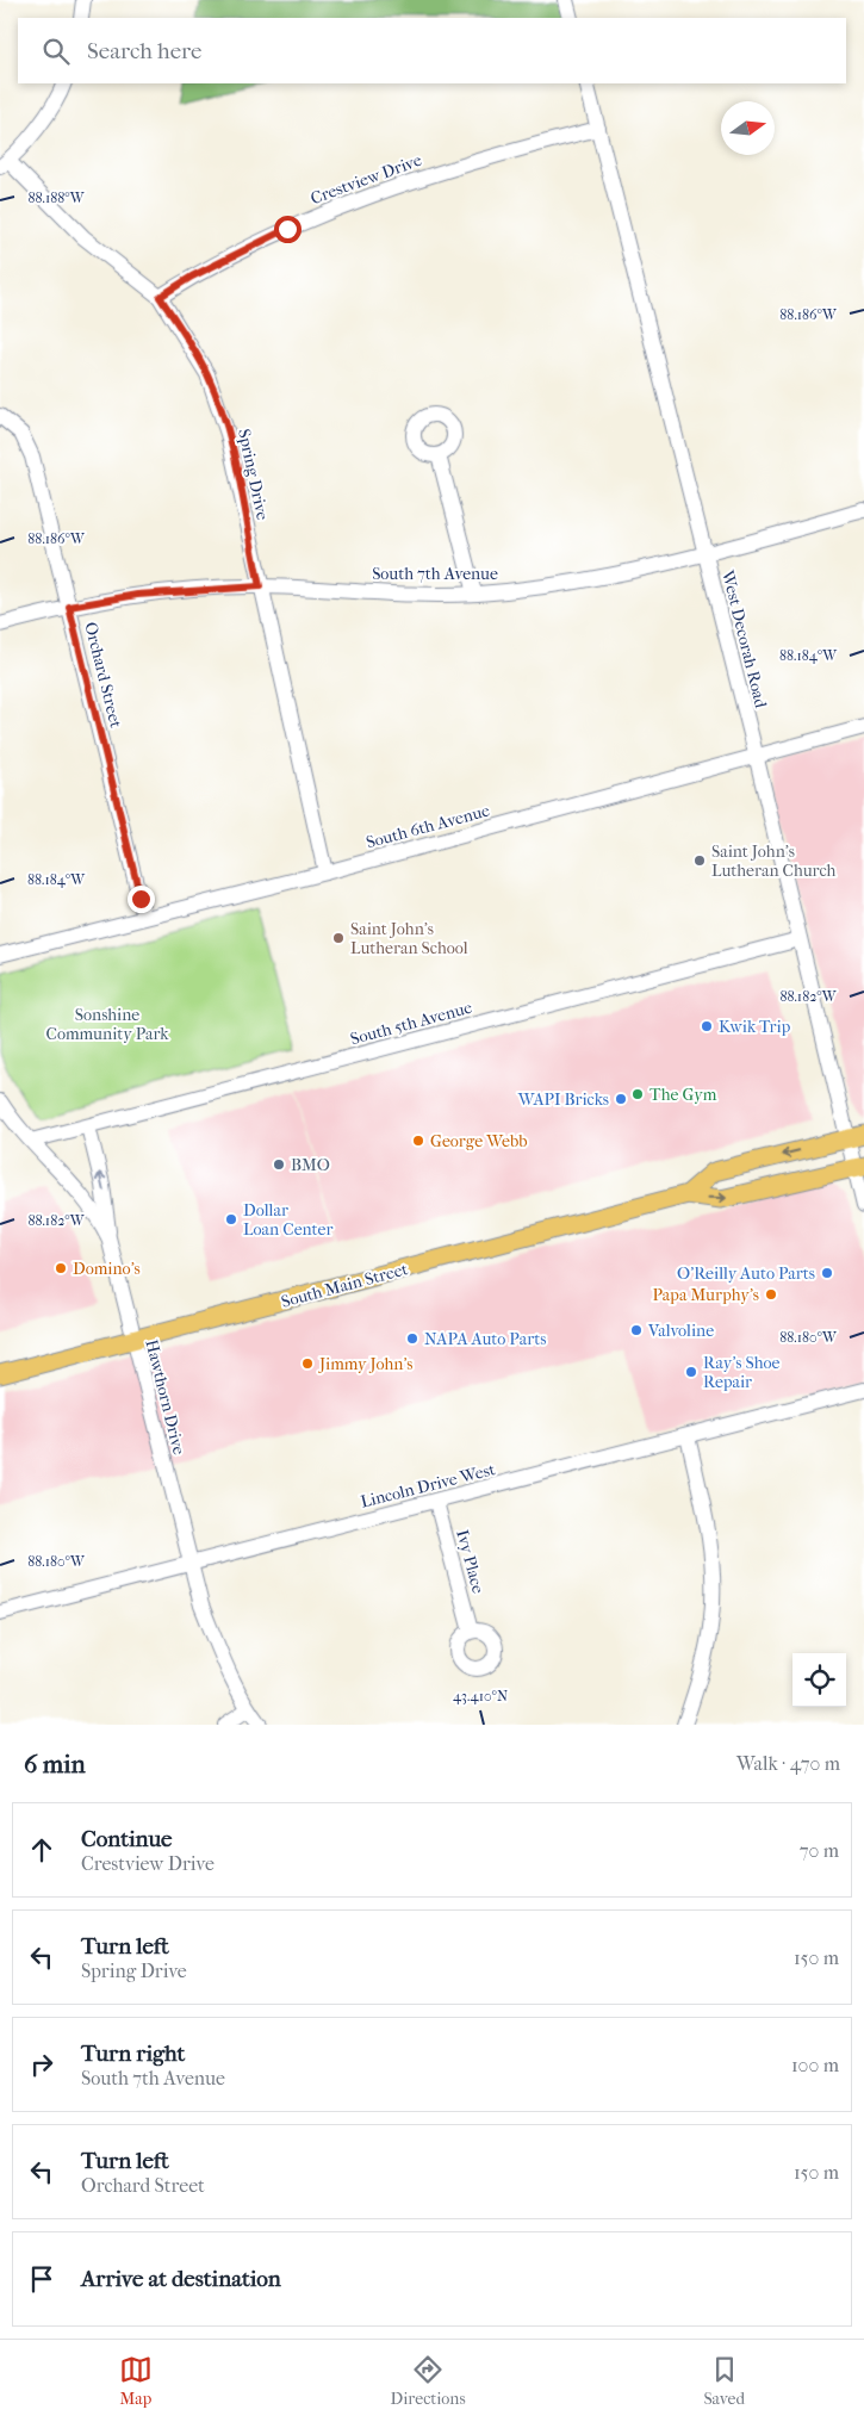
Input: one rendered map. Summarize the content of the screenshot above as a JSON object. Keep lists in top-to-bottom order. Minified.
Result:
{"streets":{"main road":["South Main Street"],"street":["Crestview Drive","Spring Drive","South 7th Avenue","West Decorah Road","Orchard Street","South 6th Avenue","South 5th Avenue","Hawthorn Drive","Lincoln Drive West","Ivy Place"]},"crossings":[["Crestview Drive","Spring Drive"],["Crestview Drive","West Decorah Road"],["Spring Drive","South 7th Avenue"],["Spring Drive","South 6th Avenue"],["South 7th Avenue","West Decorah Road"],["South 7th Avenue","Orchard Street"],["West Decorah Road","South 6th Avenue"],["West Decorah Road","South 5th Avenue"],["West Decorah Road","South Main Street"],["Orchard Street","South 6th Avenue"],["South 5th Avenue","Hawthorn Drive"],["South Main Street","Hawthorn Drive"],["Hawthorn Drive","Lincoln Drive West"],["Lincoln Drive West","Ivy Place"]],"parks":["Sonshine Community Park"],"places":["Saint John's Lutheran Church","Saint John's Lutheran School","Kwik Trip","The Gym","WAPI Bricks","George Webb","BMO","Dollar Loan Center","Domino's","O'Reilly Auto Parts","Papa Murphy's","Valvoline","NAPA Auto Parts","Jimmy John's","Ray's Shoe Repair"],"north":"right","page":{"search":"Search here","heading":["6 min","Walk · 470 m"],"list":[["Continue","Crestview Drive","70 m"],["Turn left","Spring Drive","150 m"],["Turn right","South 7th Avenue","100 m"],["Turn left","Orchard Street","150 m"],"Arrive at destination"],"nav":["Map","Directions","Saved"]},"coordinates":["88.188°W","88.186°W","88.184°W","88.182°W","88.180°W","43.410°N"]}
